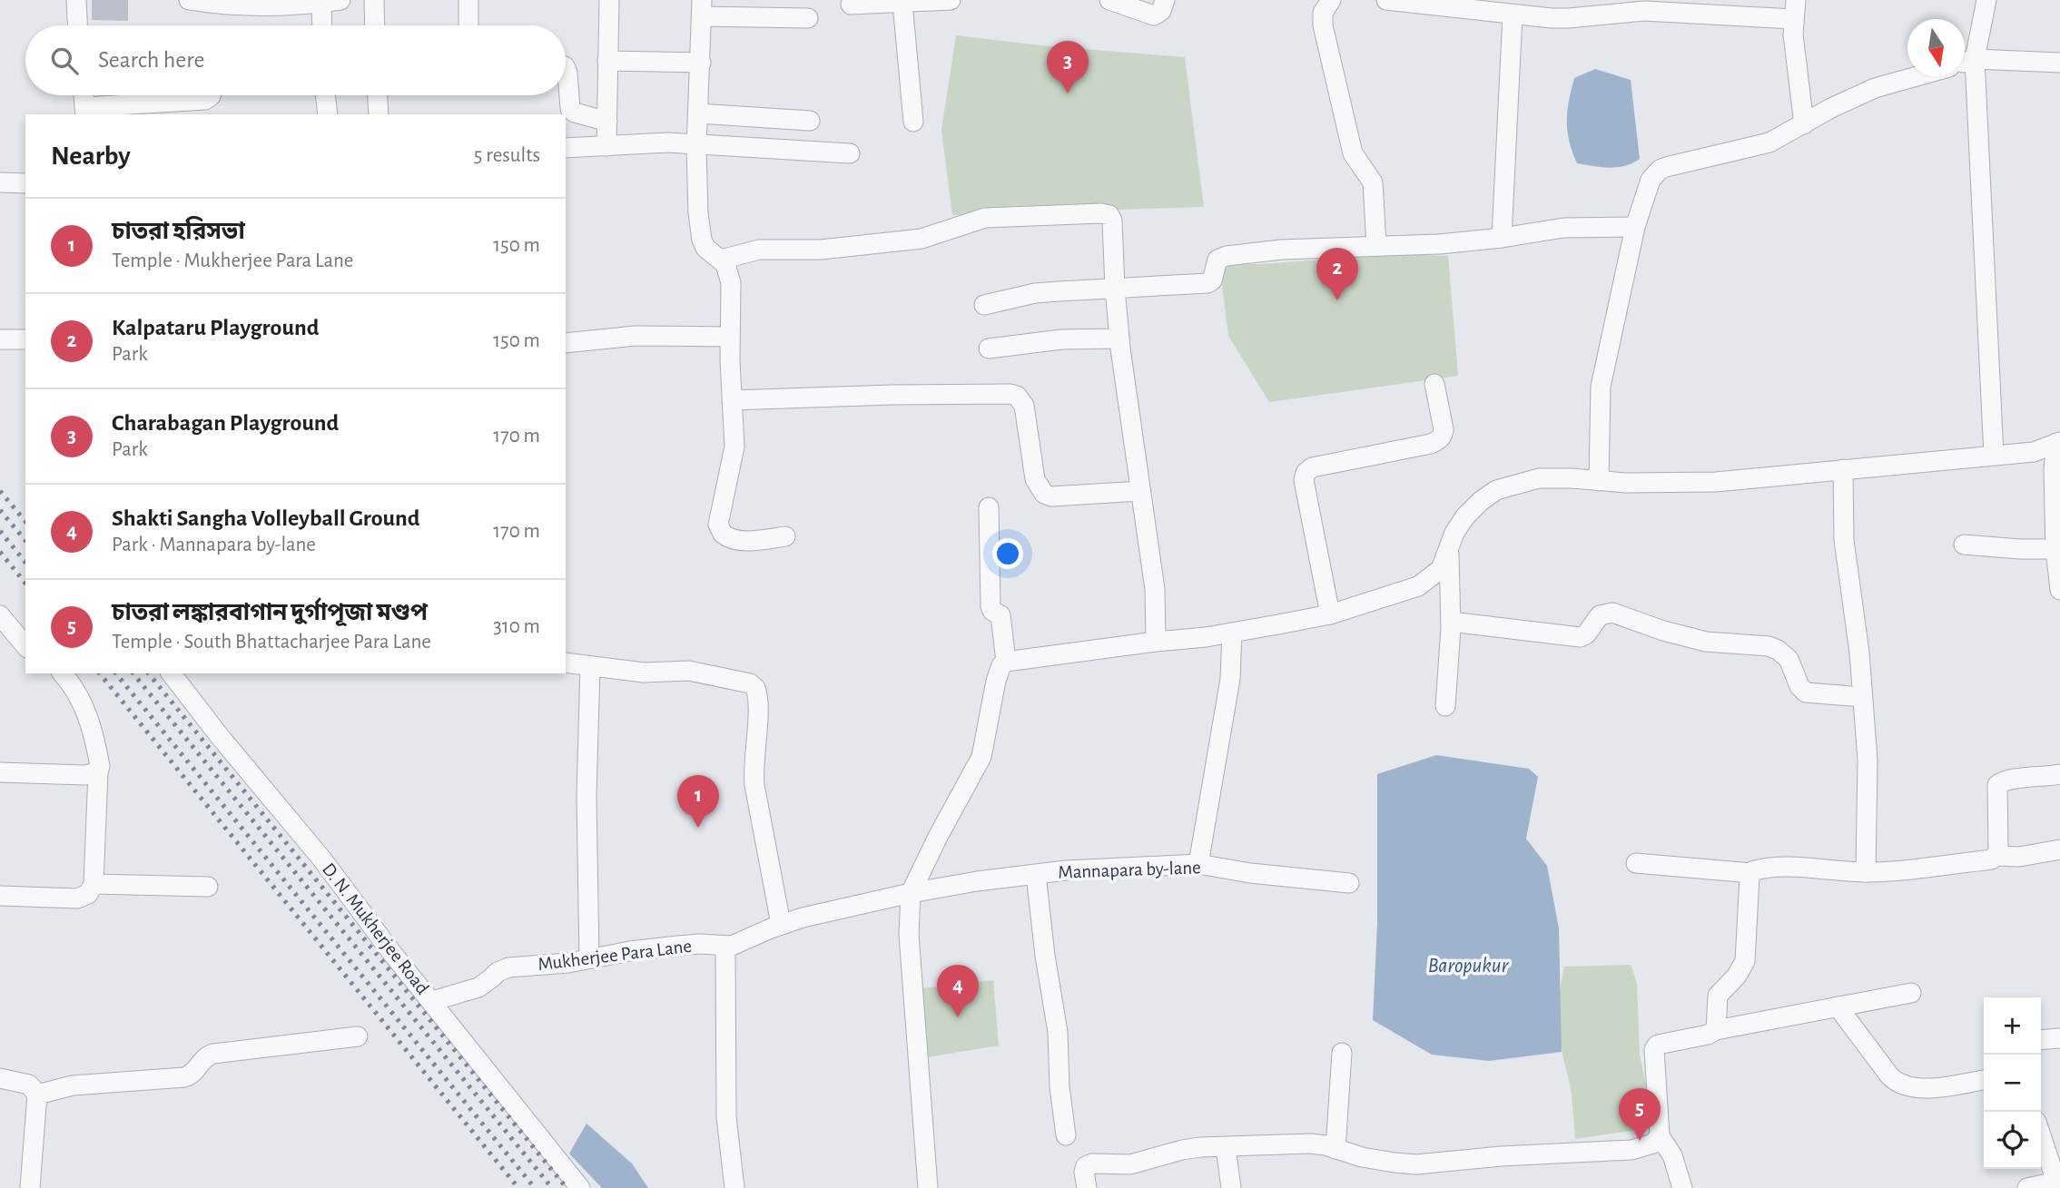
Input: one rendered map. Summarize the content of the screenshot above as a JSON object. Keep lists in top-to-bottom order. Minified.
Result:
{"streets":{"street":["Mannapara by-lane","D. N. Mukherjee Road","Mukherjee Para Lane"]},"crossings":[["Mannapara by-lane","Mukherjee Para Lane"],["D. N. Mukherjee Road","Mukherjee Para Lane"]],"water":["Baropukur"],"north":"bottom","page":{"search":"Search here","pins":["3","2","1","4","5"],"heading":["Nearby","5 results"],"list":[{"mark":"1","name":"চাতরা হরিসভা","note":"Temple · Mukherjee Para Lane","value":"150 m"},{"mark":"2","name":"Kalpataru Playground","note":"Park","value":"150 m"},{"mark":"3","name":"Charabagan Playground","note":"Park","value":"170 m"},{"mark":"4","name":"Shakti Sangha Volleyball Ground","note":"Park · Mannapara by-lane","value":"170 m"},{"mark":"5","name":"চাতরা লঙ্কারবাগান দুর্গাপূজা মণ্ডপ","note":"Temple · South Bhattacharjee Para Lane","value":"310 m"}],"map_buttons":["+","−"]}}
